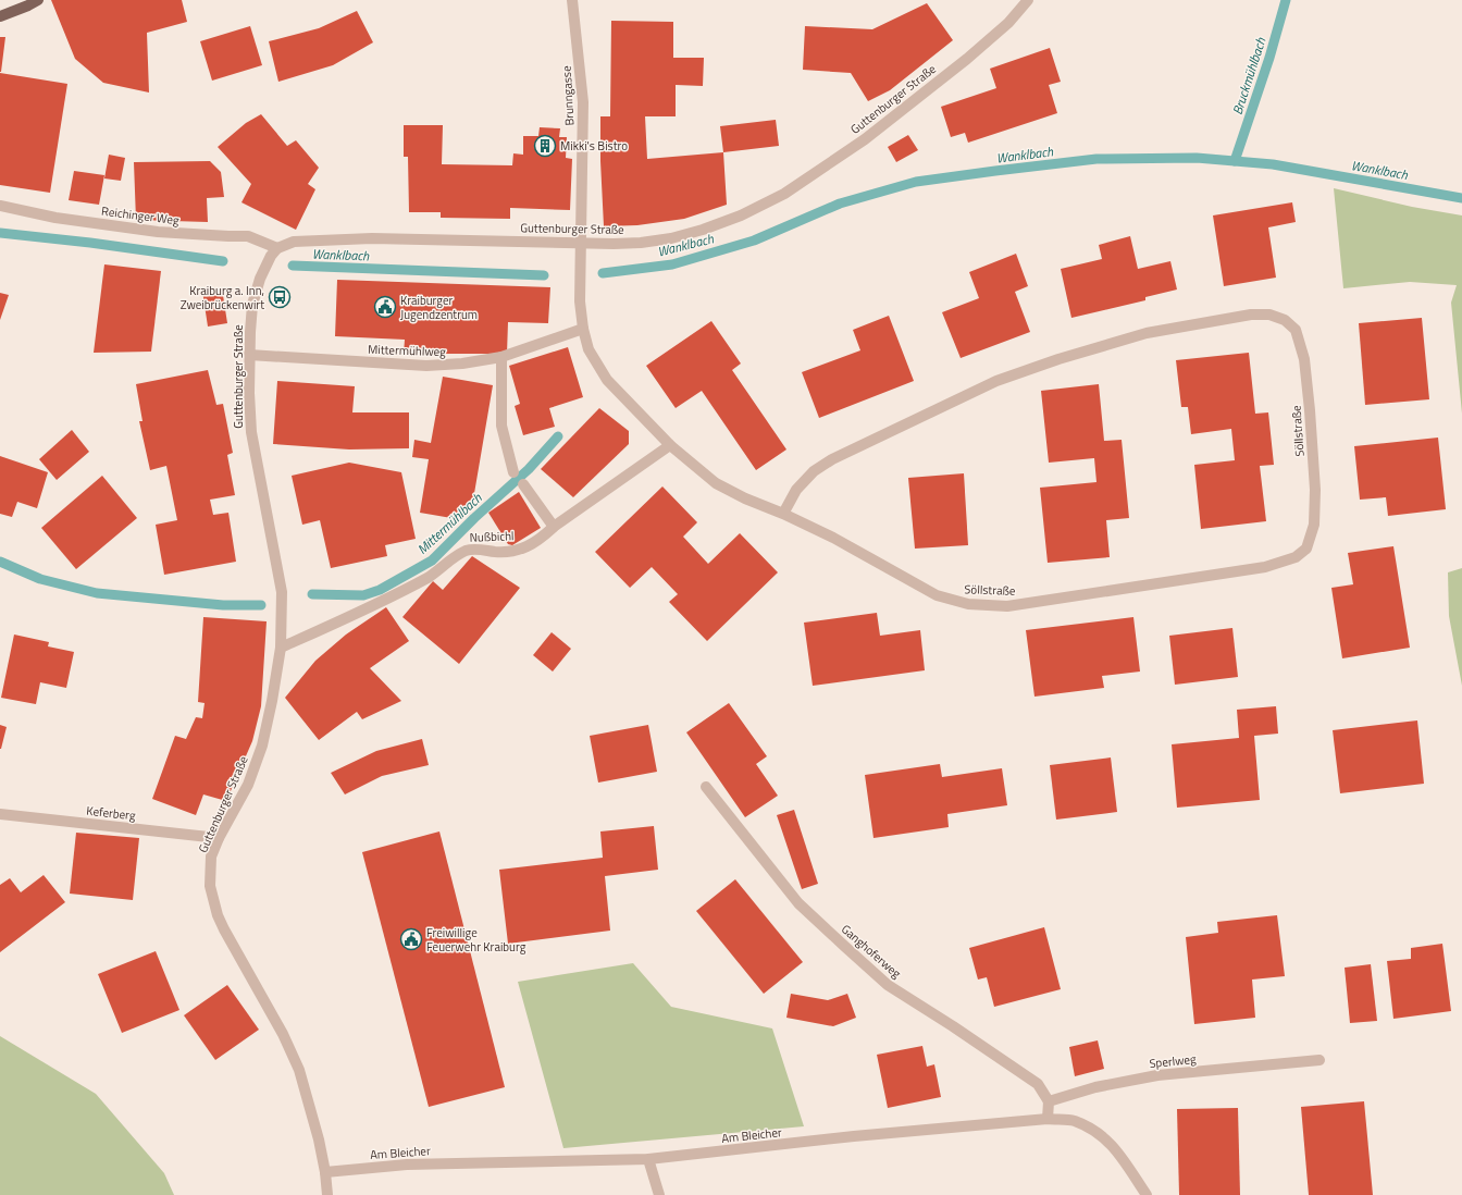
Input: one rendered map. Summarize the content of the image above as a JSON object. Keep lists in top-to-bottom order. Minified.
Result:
{"streets":{"street":["Brunngasse","Guttenburger Straße","Reichinger Weg","Mittermühlweg","Söllstraße","Nußbichl","Keferberg","Ganghoferweg","Sperlweg","Am Bleicher"]},"crossings":[["Brunngasse","Guttenburger Straße"],["Guttenburger Straße","Reichinger Weg"],["Guttenburger Straße","Mittermühlweg"],["Guttenburger Straße","Nußbichl"],["Guttenburger Straße","Keferberg"],["Guttenburger Straße","Am Bleicher"],["Söllstraße","Nußbichl"],["Ganghoferweg","Sperlweg"]],"water":["Bruckmühlbach","Wanklbach","Mittermühlbach"],"places":{"building":["Mikki's Bistro"],"bus stop":["Kraiburg a. Inn, Zweibrückenwirt"],"public building":["Kraiburger Jugendzentrum","Freiwillige Feuerwehr Kraiburg"]}}
